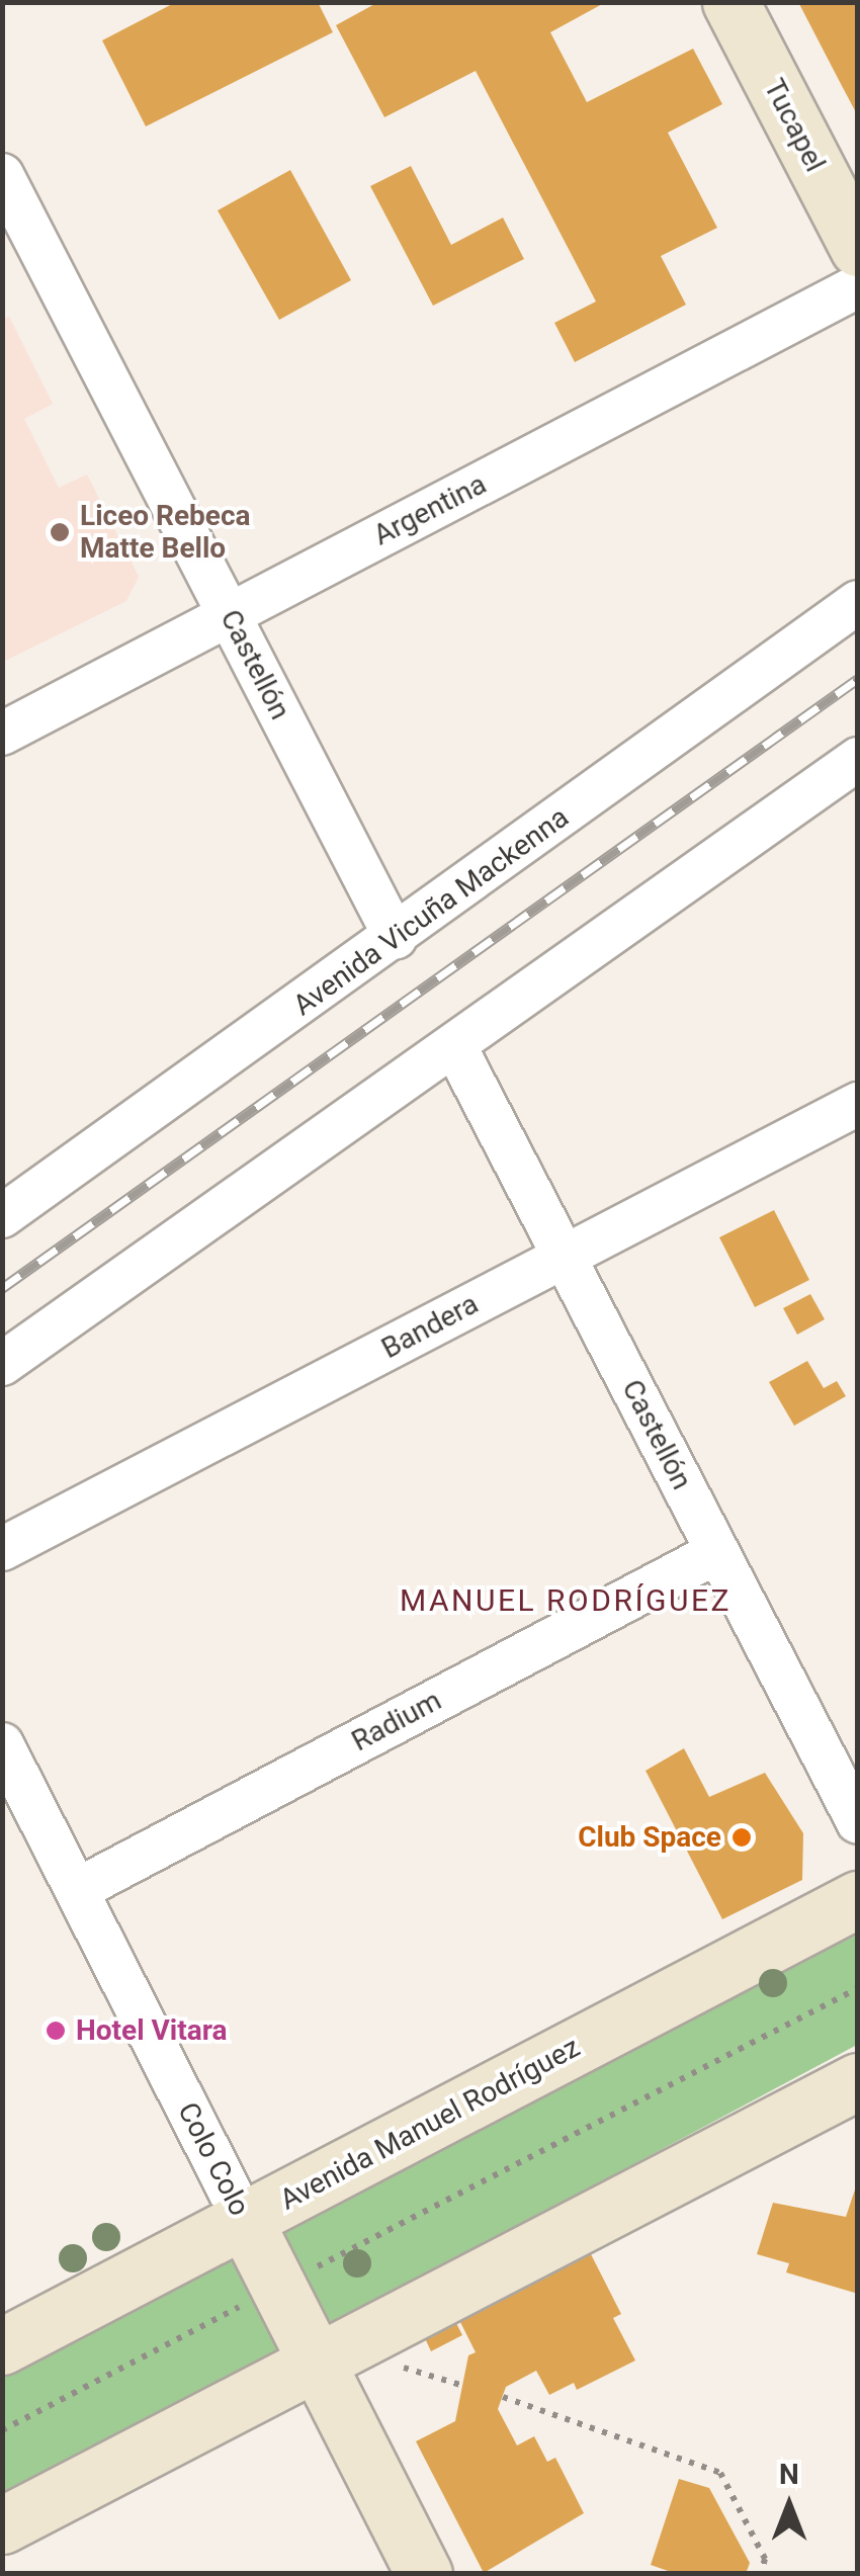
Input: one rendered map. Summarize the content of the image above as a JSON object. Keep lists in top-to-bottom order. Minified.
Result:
{"streets":{"main road":["Tucapel","Avenida Manuel Rodríguez","Colo Colo"],"street":["Argentina","Castellón","Avenida Vicuña Mackenna","Bandera","Radium"]},"crossings":[["Argentina","Castellón"],["Castellón","Avenida Vicuña Mackenna"],["Castellón","Bandera"],["Castellón","Radium"],["Radium","Colo Colo"],["Avenida Manuel Rodríguez","Colo Colo"]],"districts":["MANUEL RODRÍGUEZ"],"places":["Liceo Rebeca Matte Bello","Club Space","Hotel Vitara"],"north":"top"}
